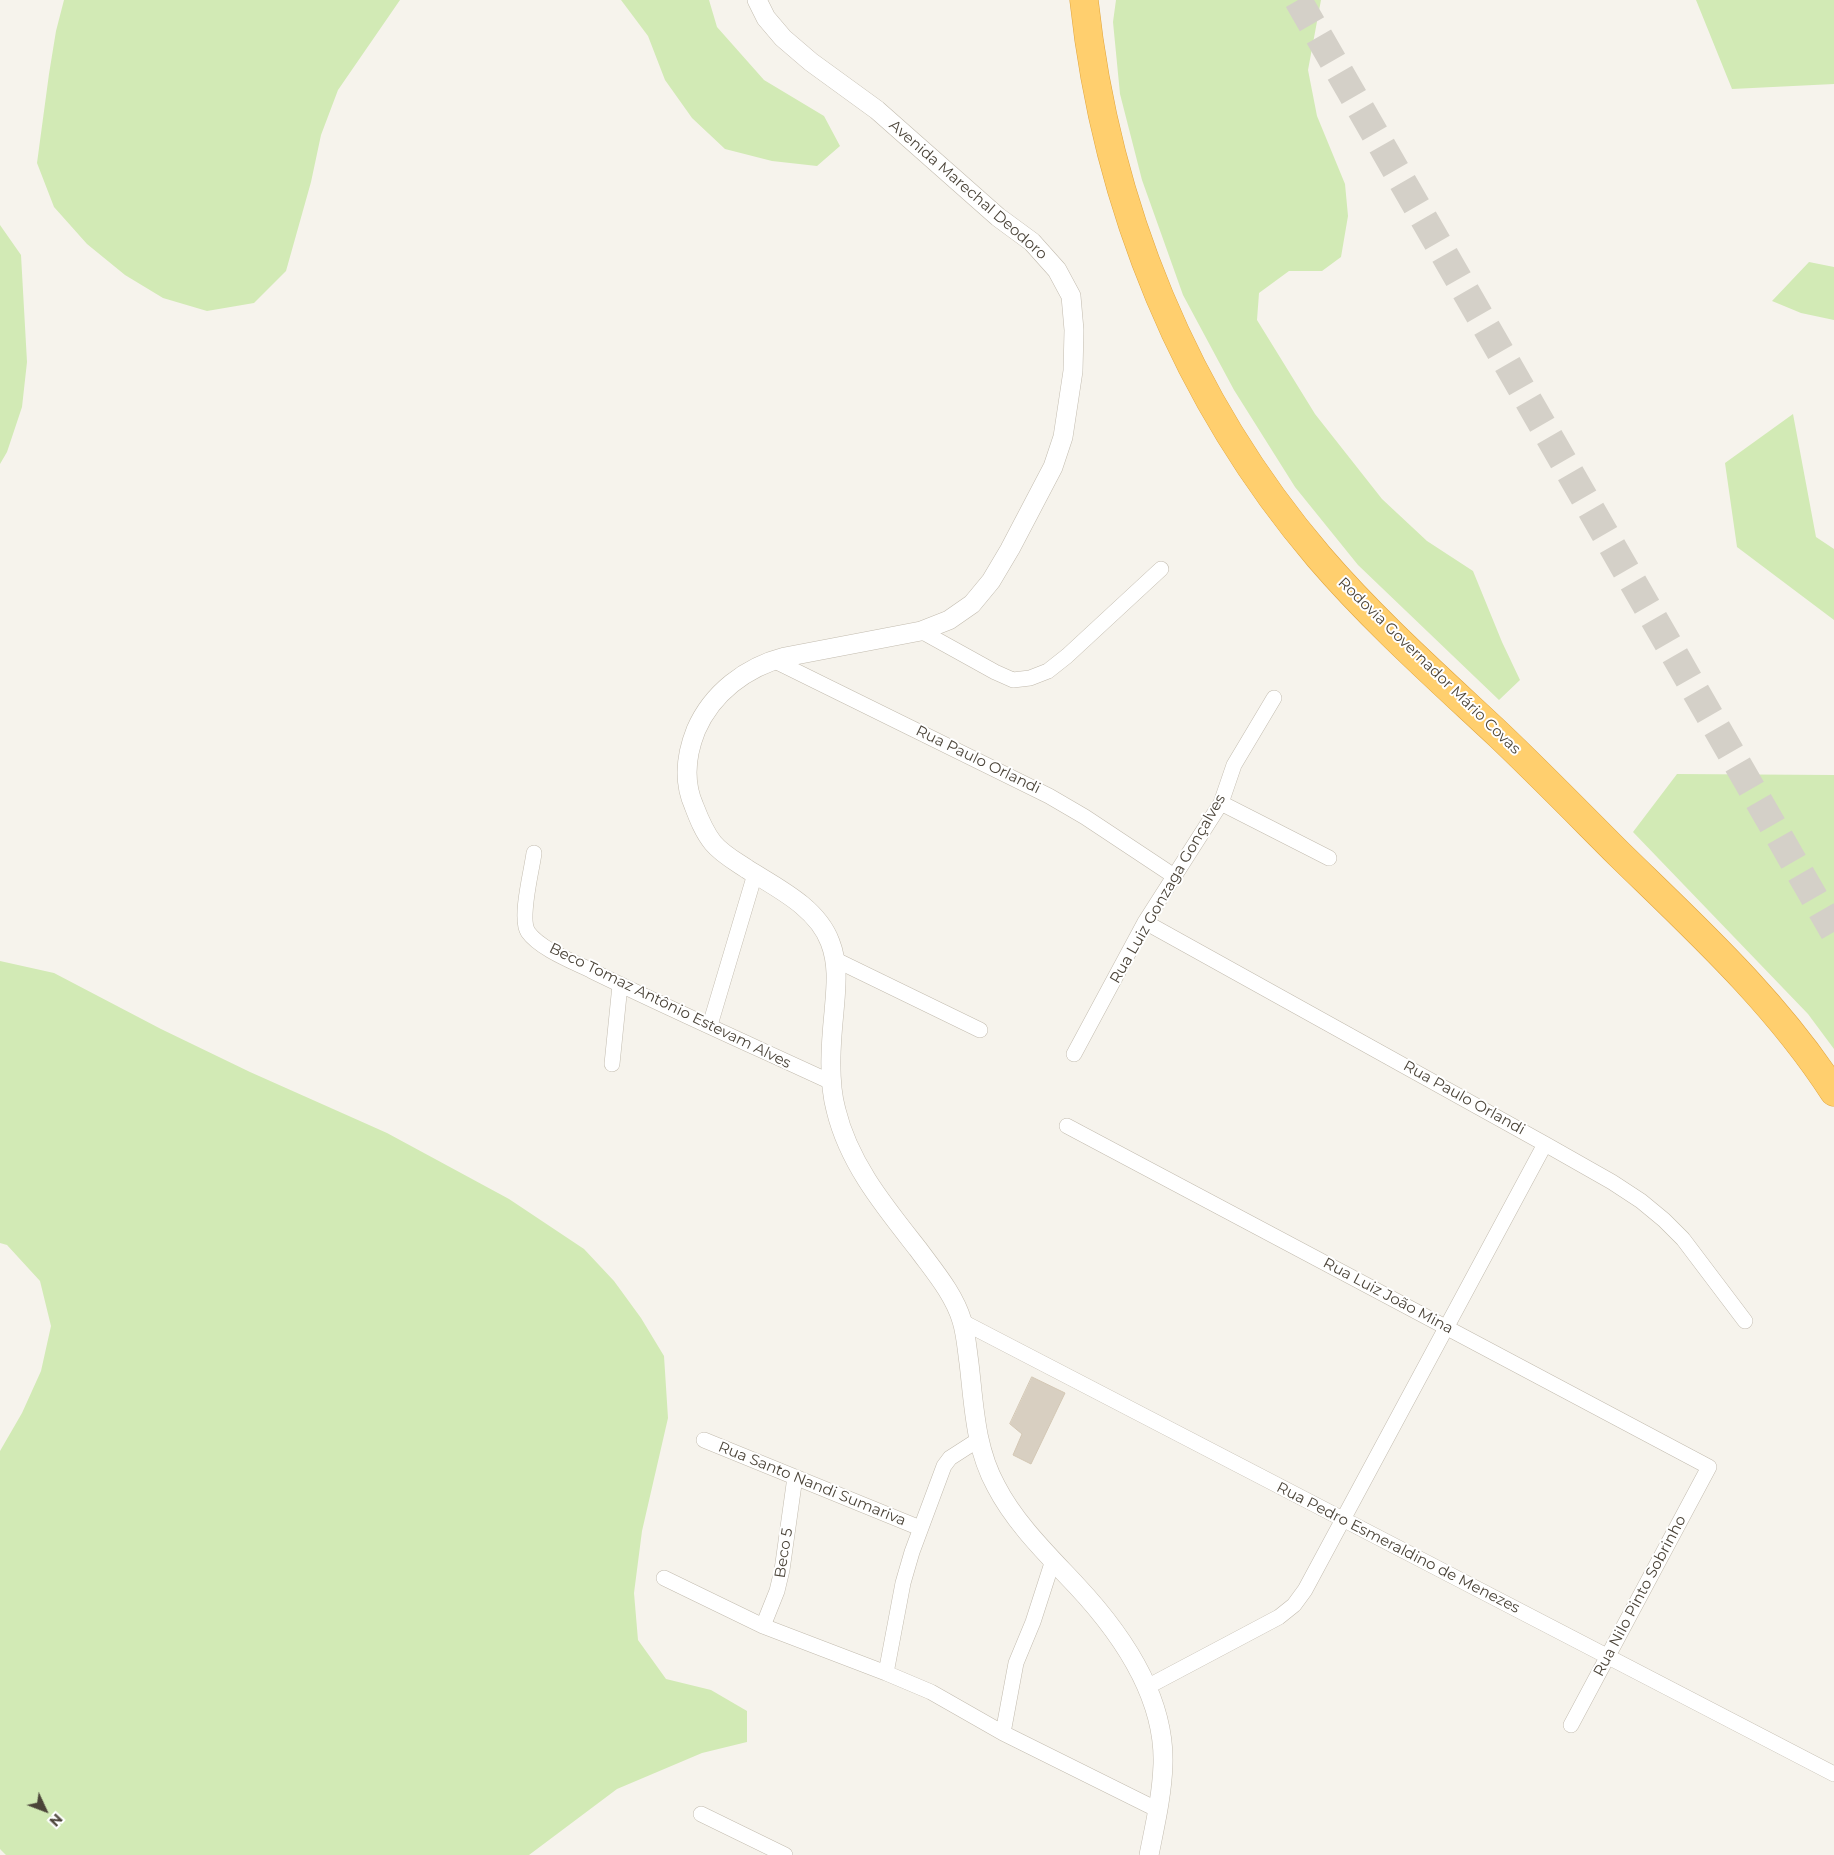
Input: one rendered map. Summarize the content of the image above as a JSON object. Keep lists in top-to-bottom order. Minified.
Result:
{"streets":{"highway":["Rodovia Governador Mário Covas"],"street":["Avenida Marechal Deodoro","Rua Paulo Orlandi","Rua Luiz Gonzaga Gonçalves","Beco Tomaz Antônio Estevam Alves","Rua Luiz João Mina","Rua Santo Nandi Sumariva","Rua Pedro Esmeraldino de Menezes","Beco 5","Rua Nilo Pinto Sobrinho"]},"crossings":[["Avenida Marechal Deodoro","Rua Paulo Orlandi"],["Avenida Marechal Deodoro","Beco Tomaz Antônio Estevam Alves"],["Avenida Marechal Deodoro","Rua Pedro Esmeraldino de Menezes"],["Rua Paulo Orlandi","Rua Luiz Gonzaga Gonçalves"],["Rua Luiz João Mina","Rua Nilo Pinto Sobrinho"],["Rua Santo Nandi Sumariva","Beco 5"],["Rua Pedro Esmeraldino de Menezes","Rua Nilo Pinto Sobrinho"]],"north":"bottom right"}
